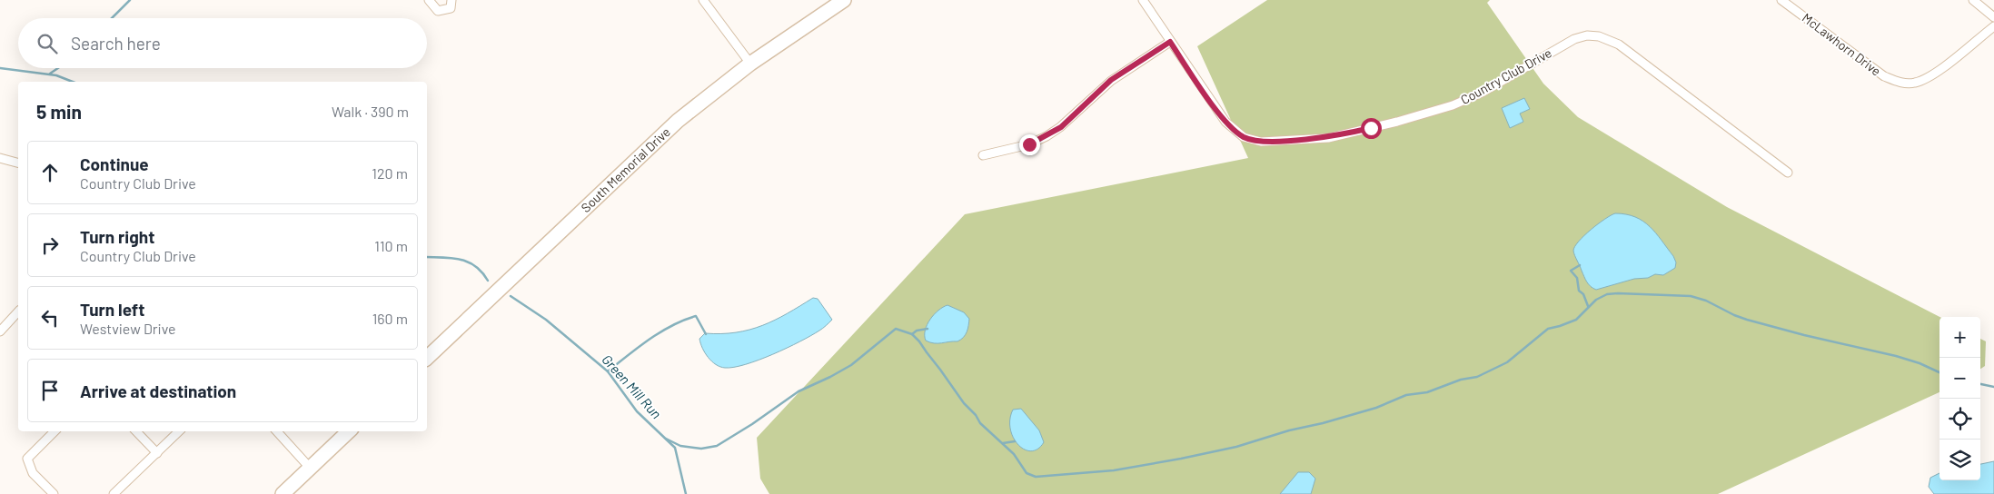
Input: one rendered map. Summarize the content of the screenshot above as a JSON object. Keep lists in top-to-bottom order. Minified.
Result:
{"streets":{"main road":["South Memorial Drive"],"street":["McLawhorn Drive","Country Club Drive"]},"water":["Green Mill Run"],"page":{"search":"Search here","heading":["5 min","Walk · 390 m"],"list":[["Continue","Country Club Drive","120 m"],["Turn right","Country Club Drive","110 m"],["Turn left","Westview Drive","160 m"],"Arrive at destination"],"map_buttons":["+","−"]}}
